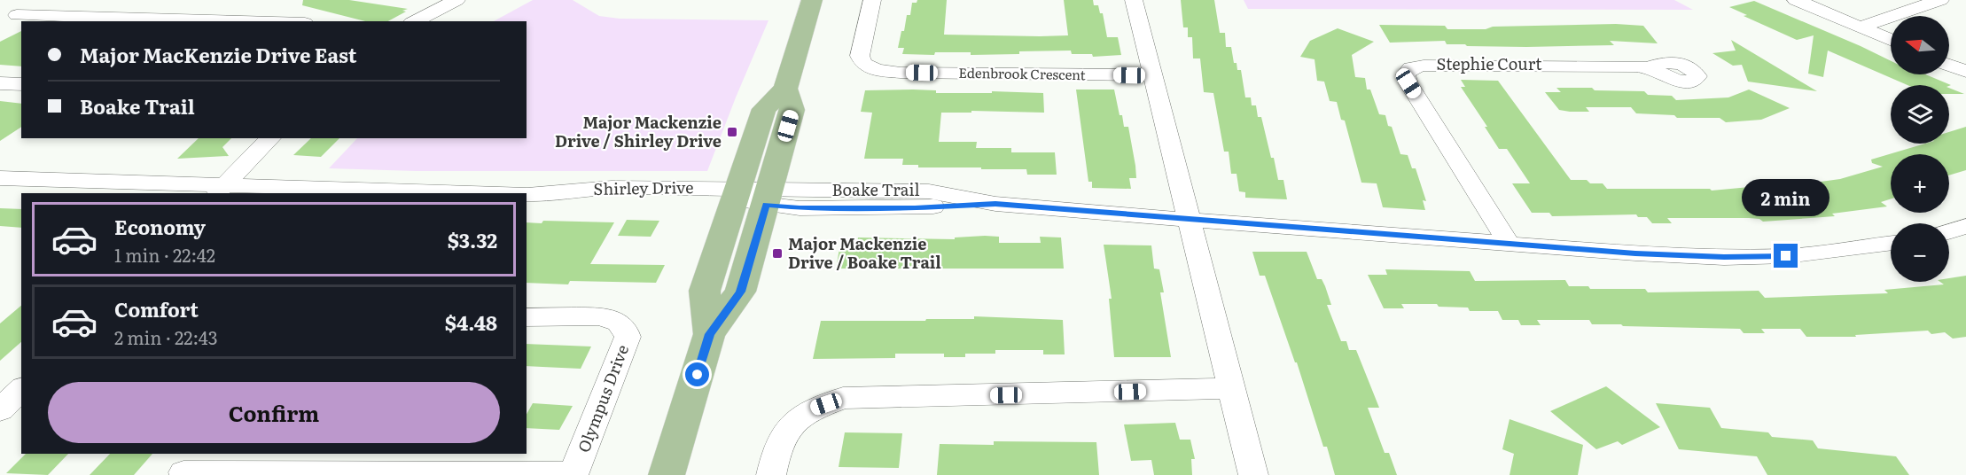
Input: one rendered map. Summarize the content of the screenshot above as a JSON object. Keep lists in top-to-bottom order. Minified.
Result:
{"streets":{"street":["Stephie Court","Edenbrook Crescent","Shirley Drive","Boake Trail","Olympus Drive"]},"crossings":[["Stephie Court","Boake Trail"],["Shirley Drive","Boake Trail"]],"places":{"transit":["Major Mackenzie Drive / Shirley Drive","Major Mackenzie Drive / Boake Trail"]},"north":"left","page":{"map_buttons":["+","−"],"banner":["Major MacKenzie Drive East","Boake Trail"],"bubble":"2 min","list":[{"name":"Economy","note":"1 min · 22:42","value":"$3.32"},{"name":"Comfort","note":"2 min · 22:43","value":"$4.48"}],"buttons":"Confirm"}}
